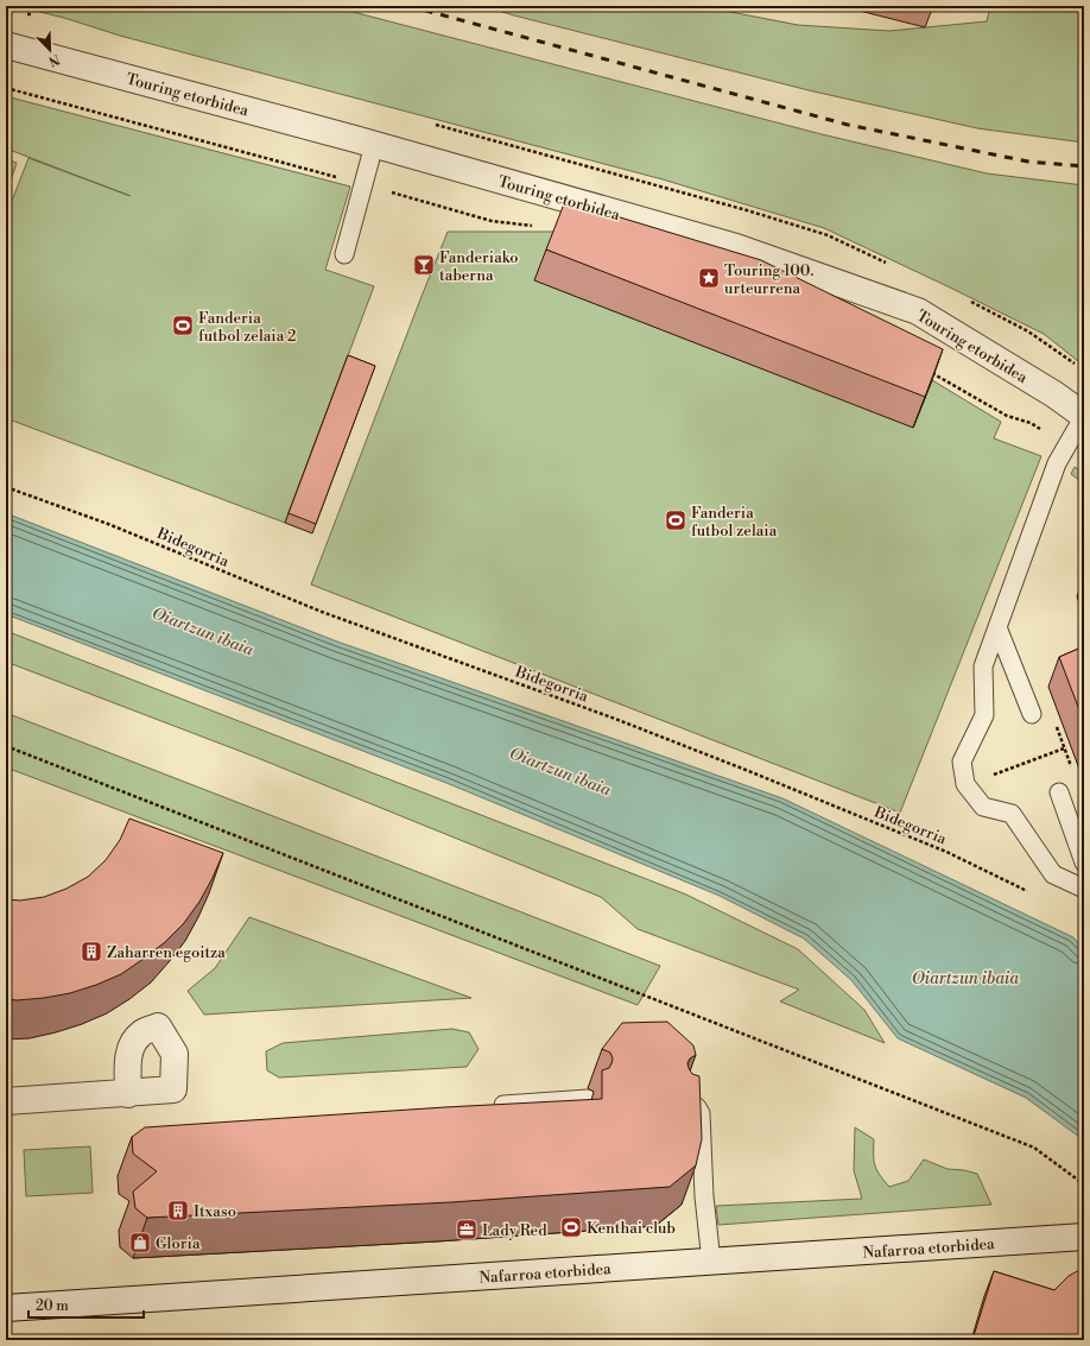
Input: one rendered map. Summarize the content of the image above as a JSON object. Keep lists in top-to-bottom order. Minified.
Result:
{"streets":{"street":["Touring etorbidea","Nafarroa etorbidea"],"path":["Bidegorria"]},"water":["Oiartzun ibaia"],"places":{"bar":["Fanderiako taberna"],"place":["Touring 100. urteurrena"],"sports":["Fanderia futbol zelaia 2","Fanderia futbol zelaia","Kenthai club"],"building":["Zaharren egoitza","Itxaso"],"office":["Lady Red"],"shop":["Gloria"]},"scale_bar":"20 m","north":"bottom right"}
